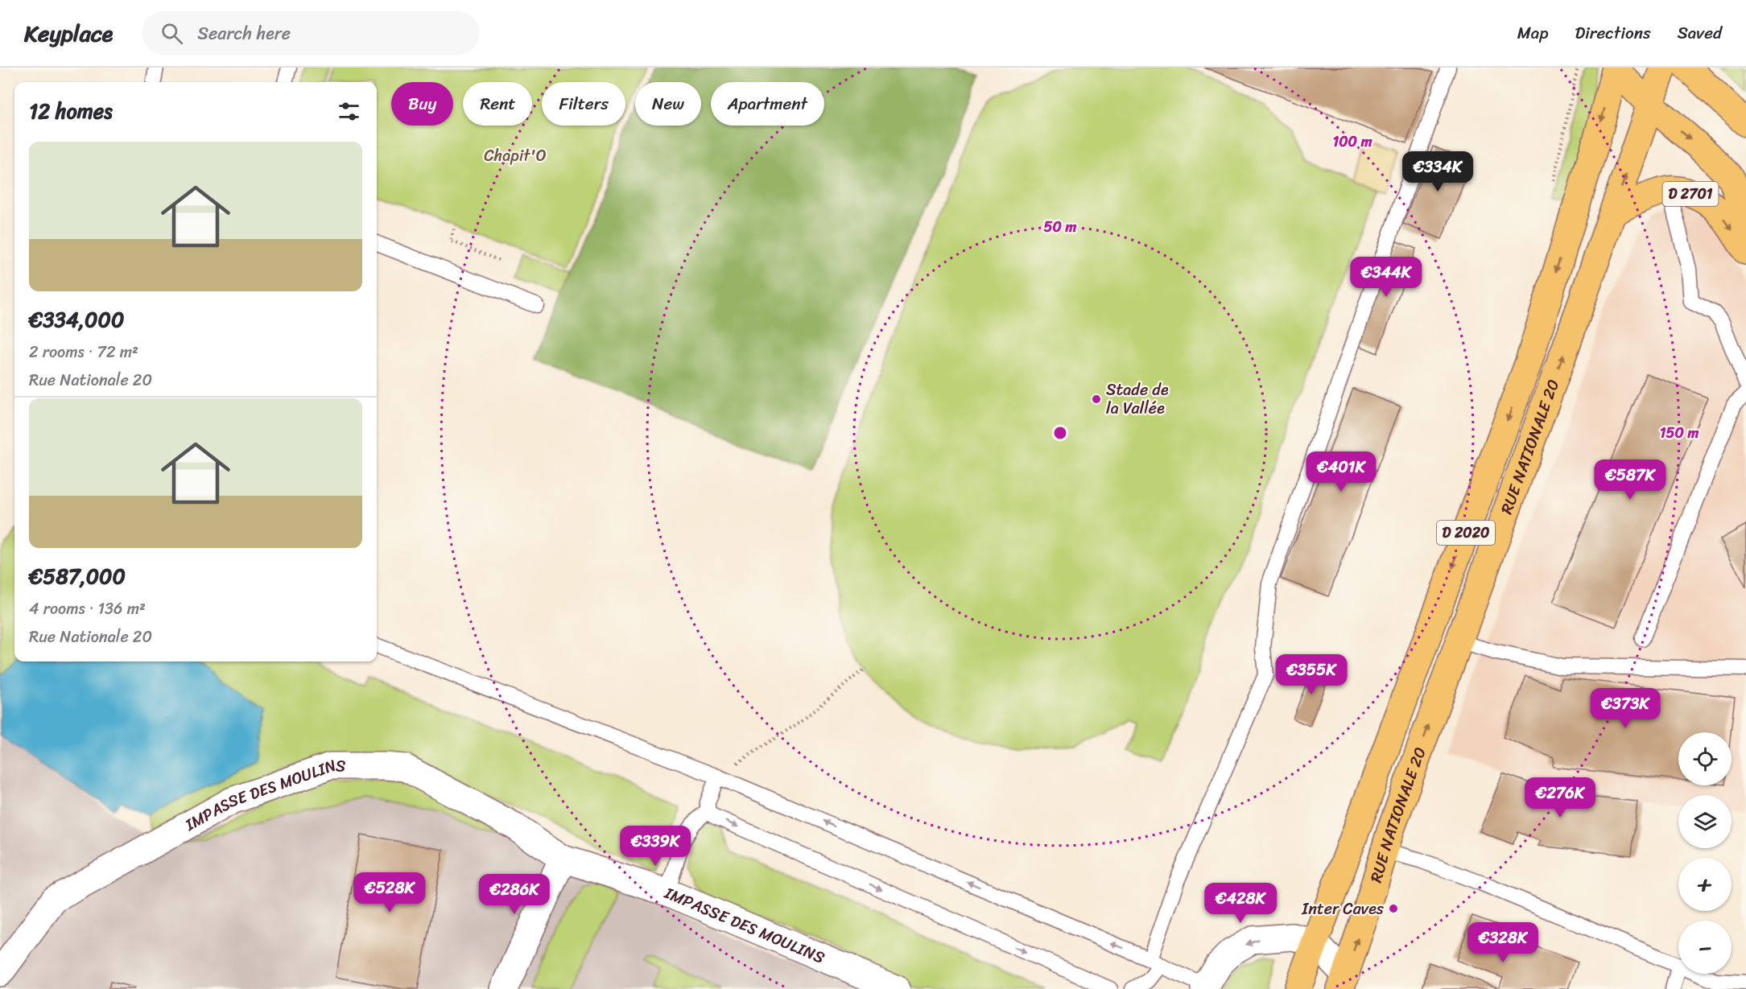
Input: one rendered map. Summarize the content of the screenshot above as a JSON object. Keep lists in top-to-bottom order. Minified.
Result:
{"streets":{"main road":["D 2701","RUE NATIONALE 20","D 2020"],"street":["IMPASSE DES MOULINS"]},"crossings":[["D 2701","RUE NATIONALE 20"]],"parks":["Chapit'O"],"places":["Stade de la Vallée","Inter Caves"],"page":{"header":"Keyplace","search":"Search here","nav":["Map","Directions","Saved"],"chip":["Buy","Rent","Filters","New","Apartment"],"heading":"12 homes","list":[{"name":"€334,000","note":"2 rooms · 72 m² · Rue Nationale 20"},{"name":"€587,000","note":"4 rooms · 136 m² · Rue Nationale 20"}],"price":["€334K","€344K","€401K","€587K","€355K","€373K","€276K","€339K","€528K","€286K","€428K","€328K"],"map_buttons":["+","−"]},"rings":["100 m","50 m","150 m"]}
